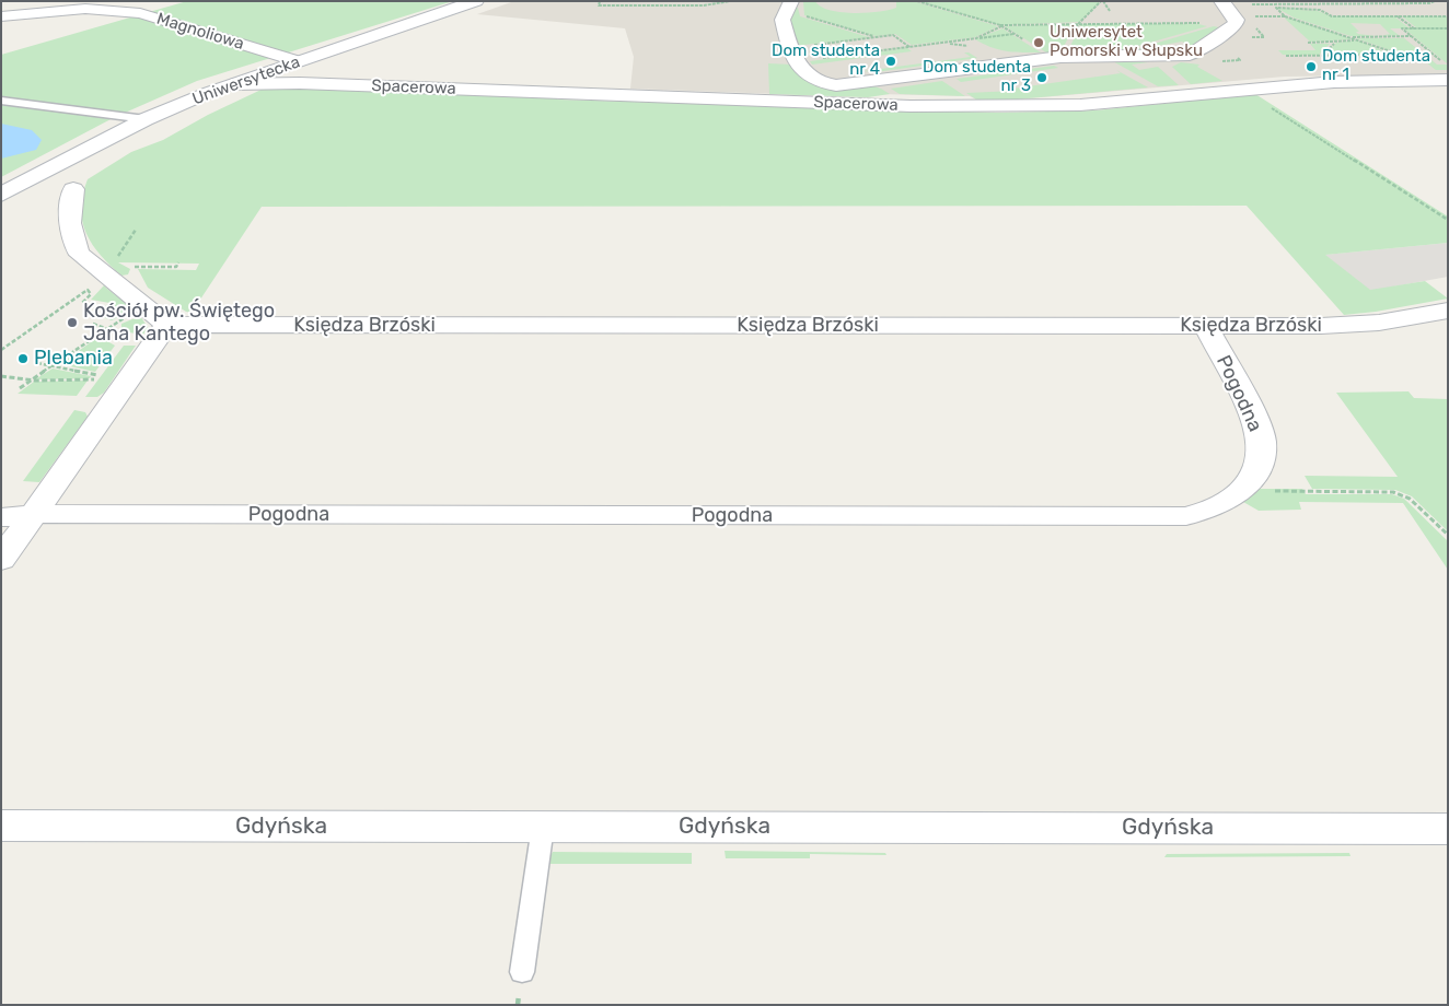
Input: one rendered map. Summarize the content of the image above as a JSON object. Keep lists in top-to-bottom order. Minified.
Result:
{"streets":{"street":["Magnoliowa","Uniwersytecka","Spacerowa","Księdza Brzóski","Pogodna","Gdyńska"]},"crossings":[["Magnoliowa","Uniwersytecka"],["Magnoliowa","Spacerowa"],["Uniwersytecka","Spacerowa"],["Księdza Brzóski","Pogodna"]],"places":["Uniwersytet Pomorski w Słupsku","Dom studenta nr 4","Dom studenta nr 1","Dom studenta nr 3","Kościół pw. Świętego Jana Kantego","Plebania"]}
